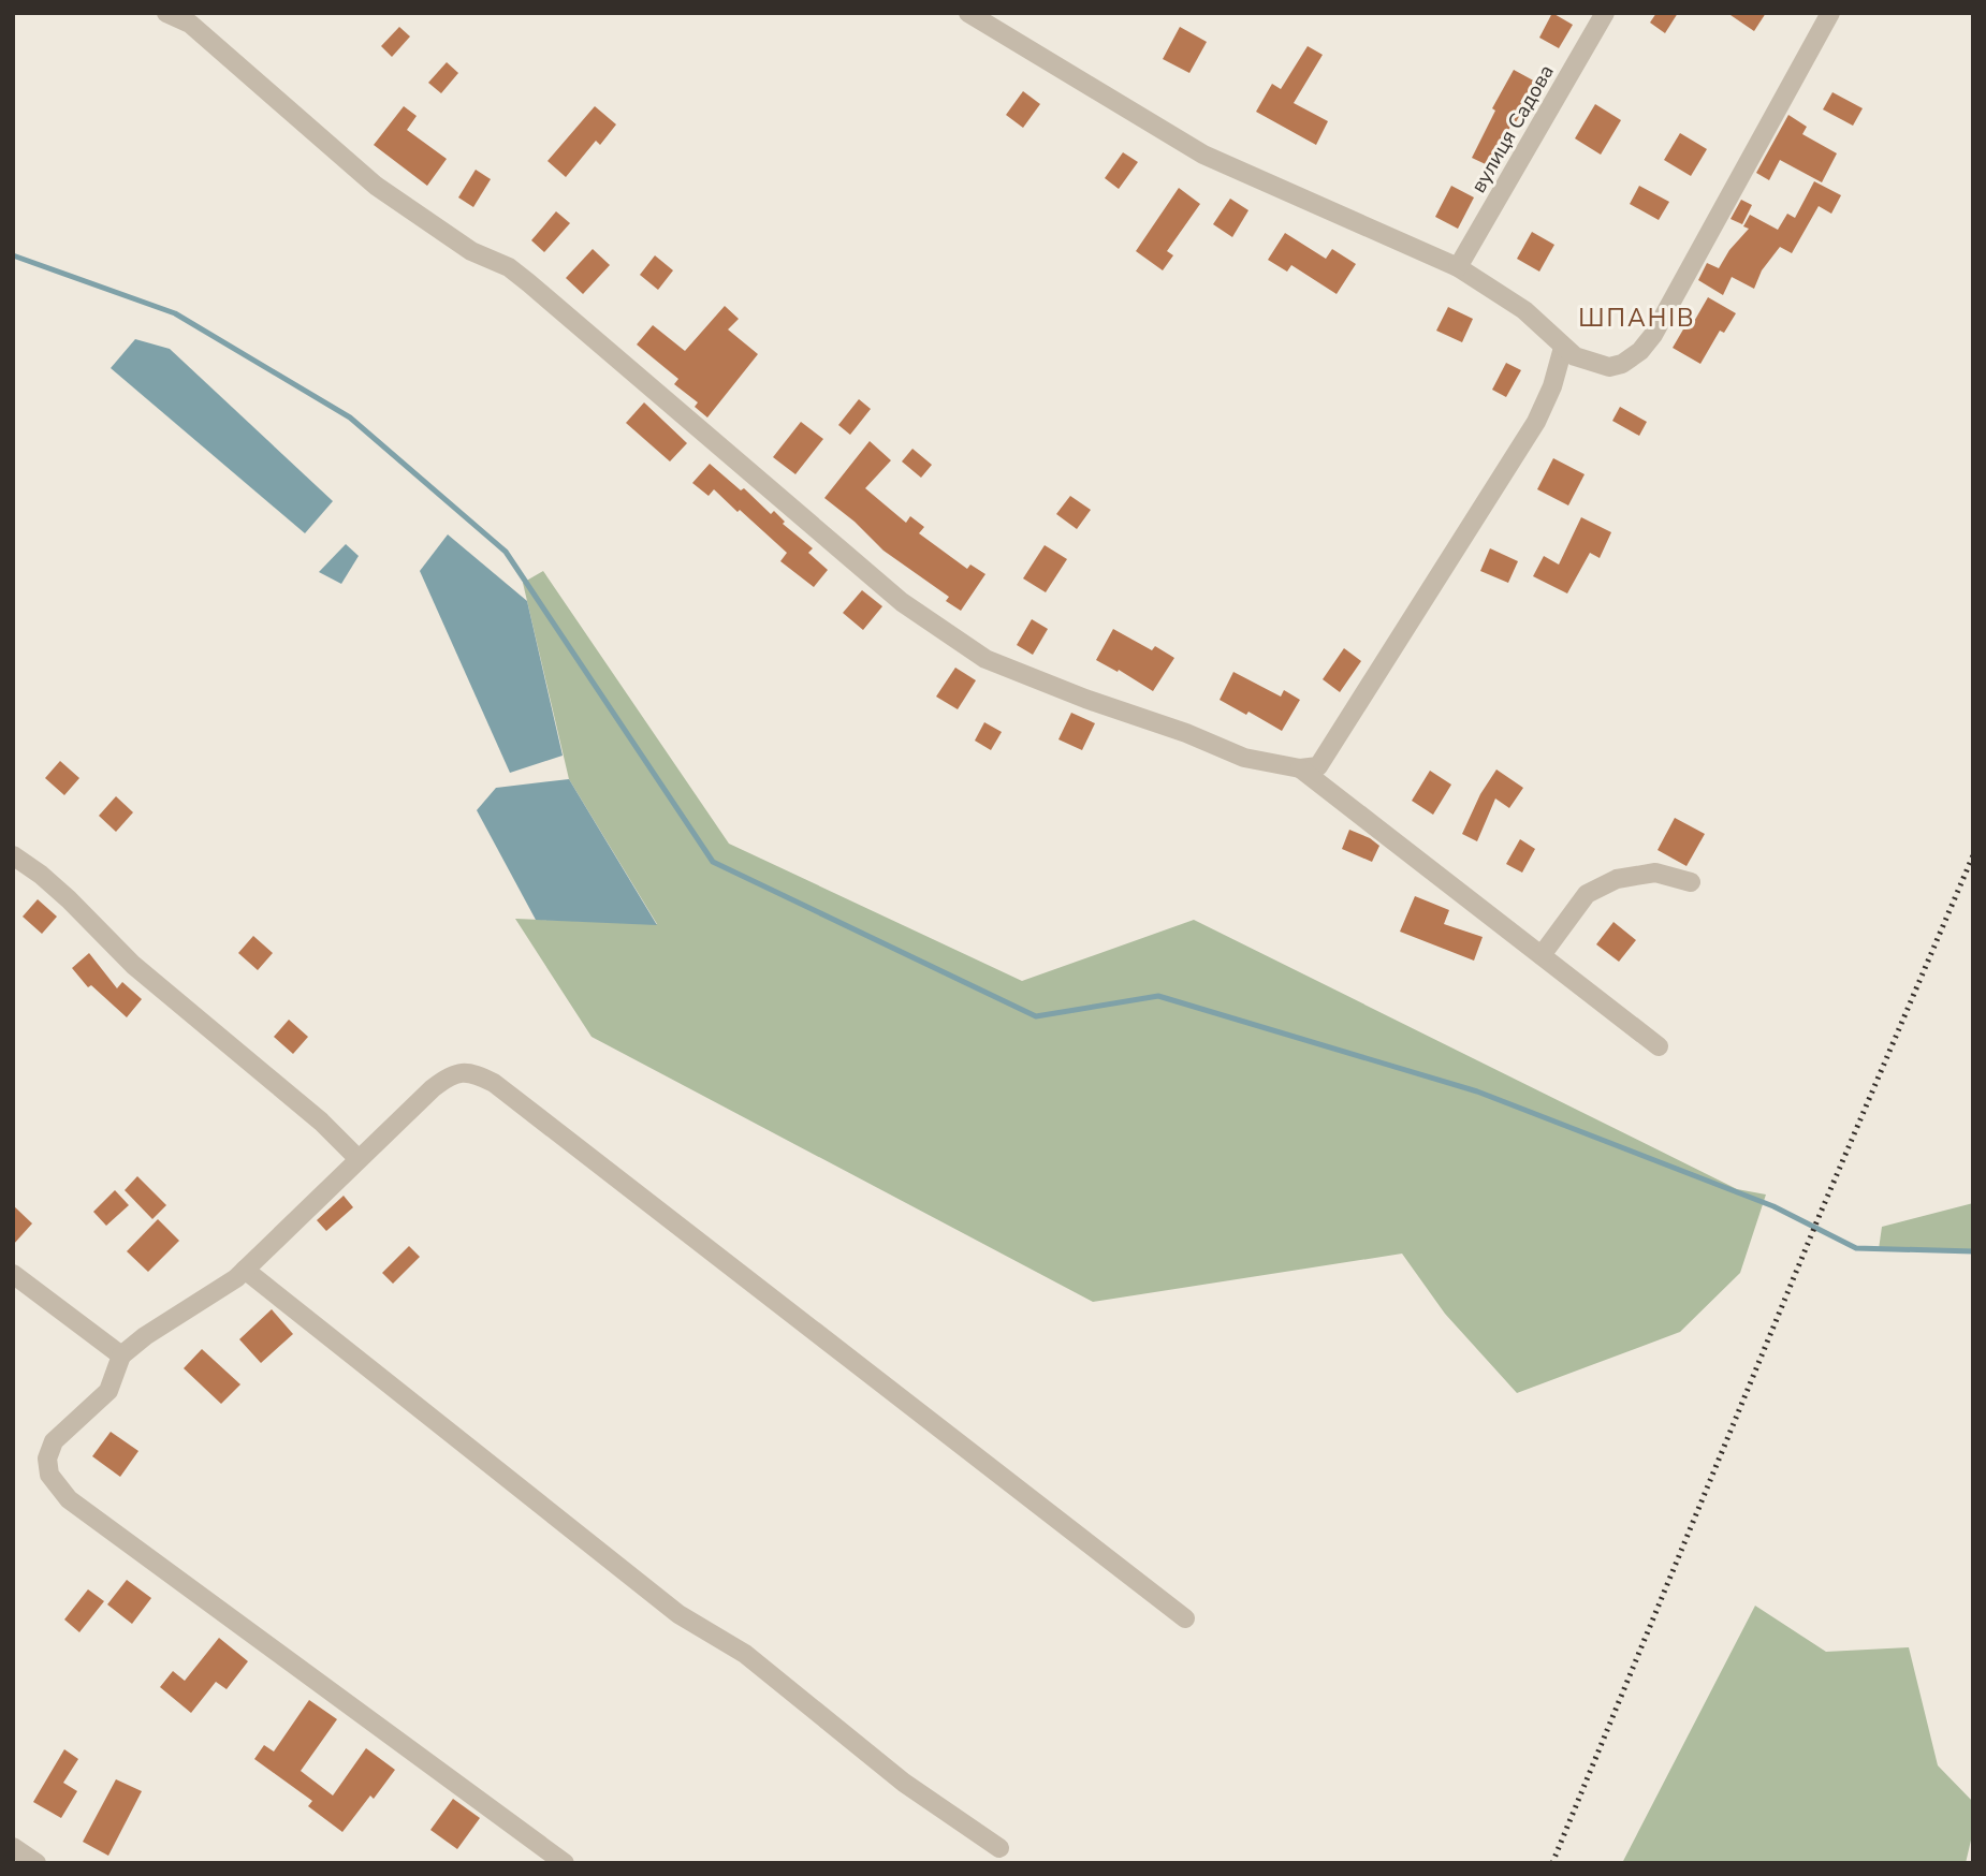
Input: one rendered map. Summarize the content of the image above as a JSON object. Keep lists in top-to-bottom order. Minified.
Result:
{"streets":{"street":["вулиця Садова"]},"districts":["ШПАНІВ"]}
